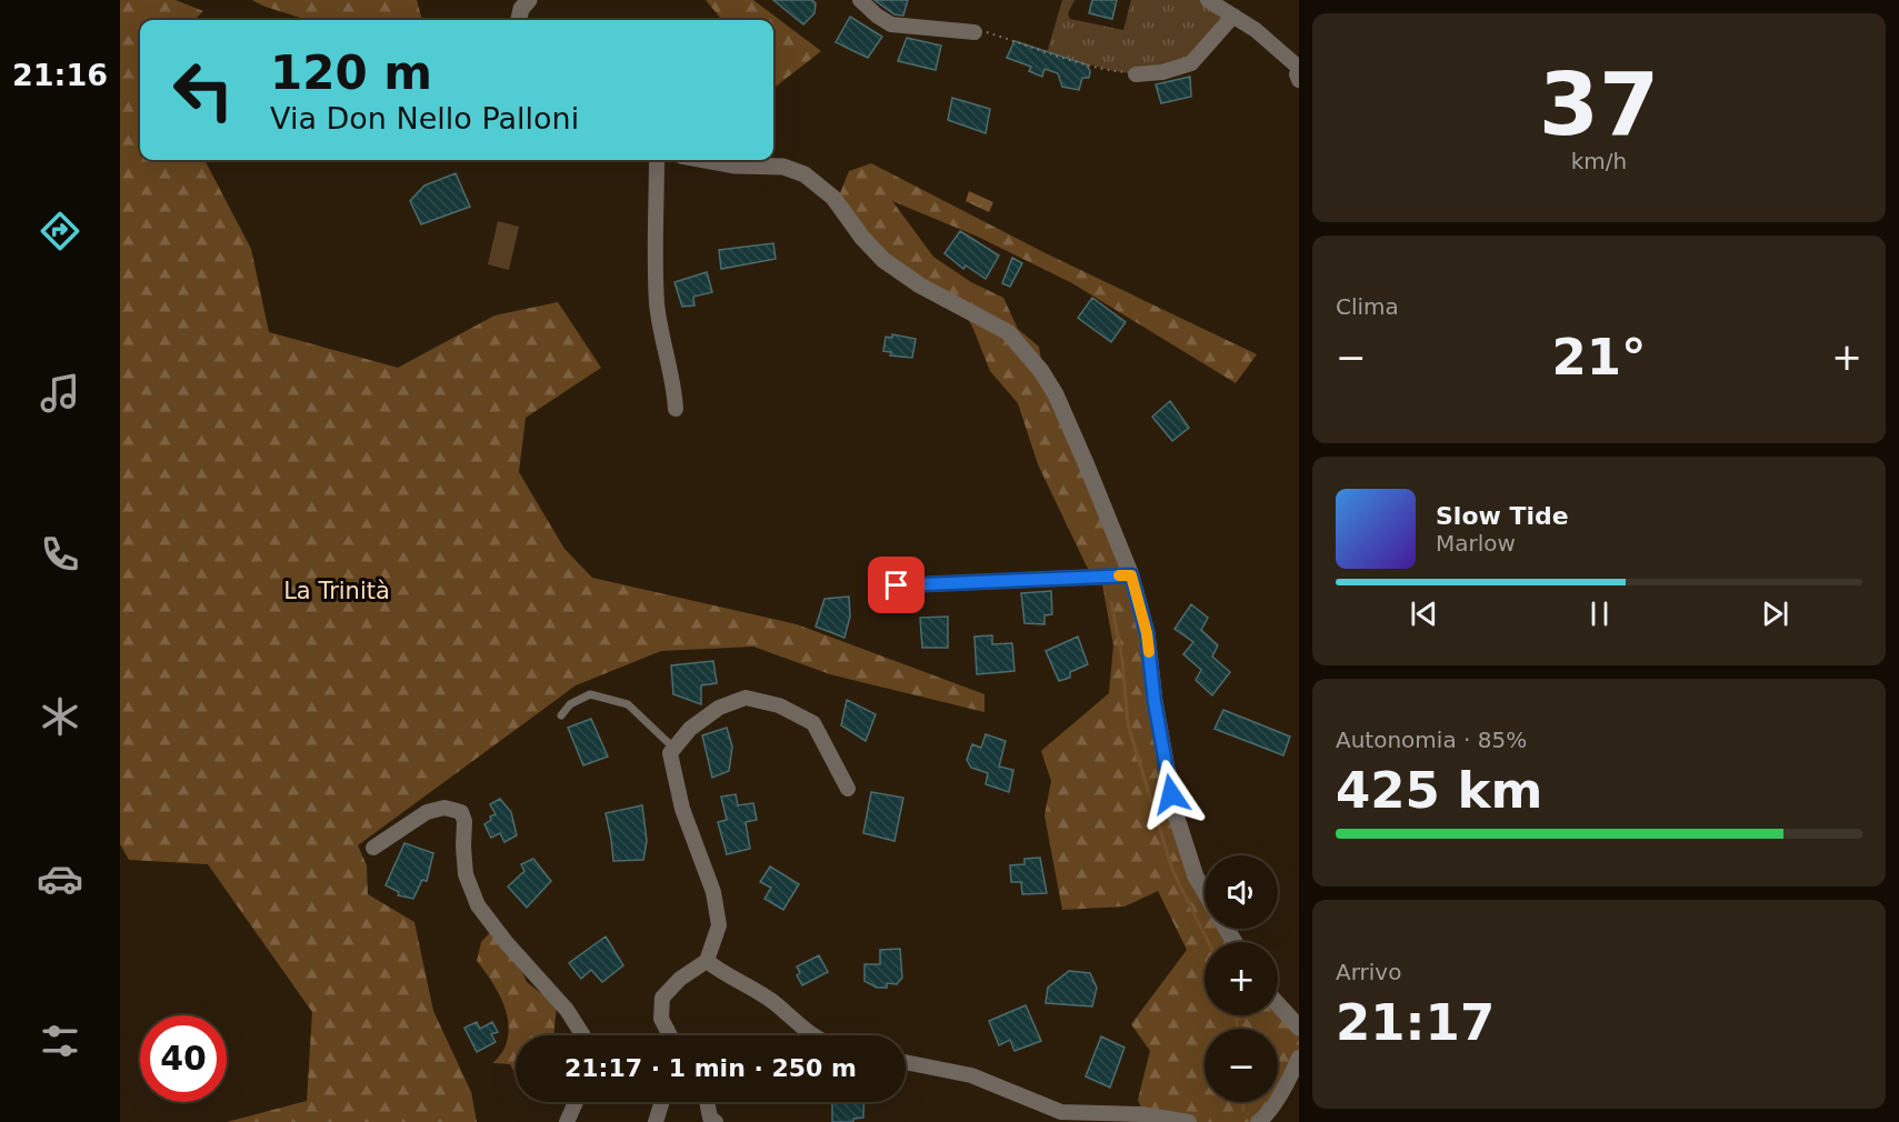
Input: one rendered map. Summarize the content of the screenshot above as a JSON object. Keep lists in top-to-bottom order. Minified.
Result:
{"parks":["La Trinità"],"page":{"tabs":"21:16","tile":[["37","km/h"],"Clima",["Autonomia · 85%","425 km"],["Arrivo","21:17"]],"turn":["120 m","Via Don Nello Palloni"],"heat":["−","21°","+"],"song":["Slow Tide","Marlow"],"map_buttons":["+","−"],"limit":"40","trip":"21:17 · 1 min · 250 m"}}
